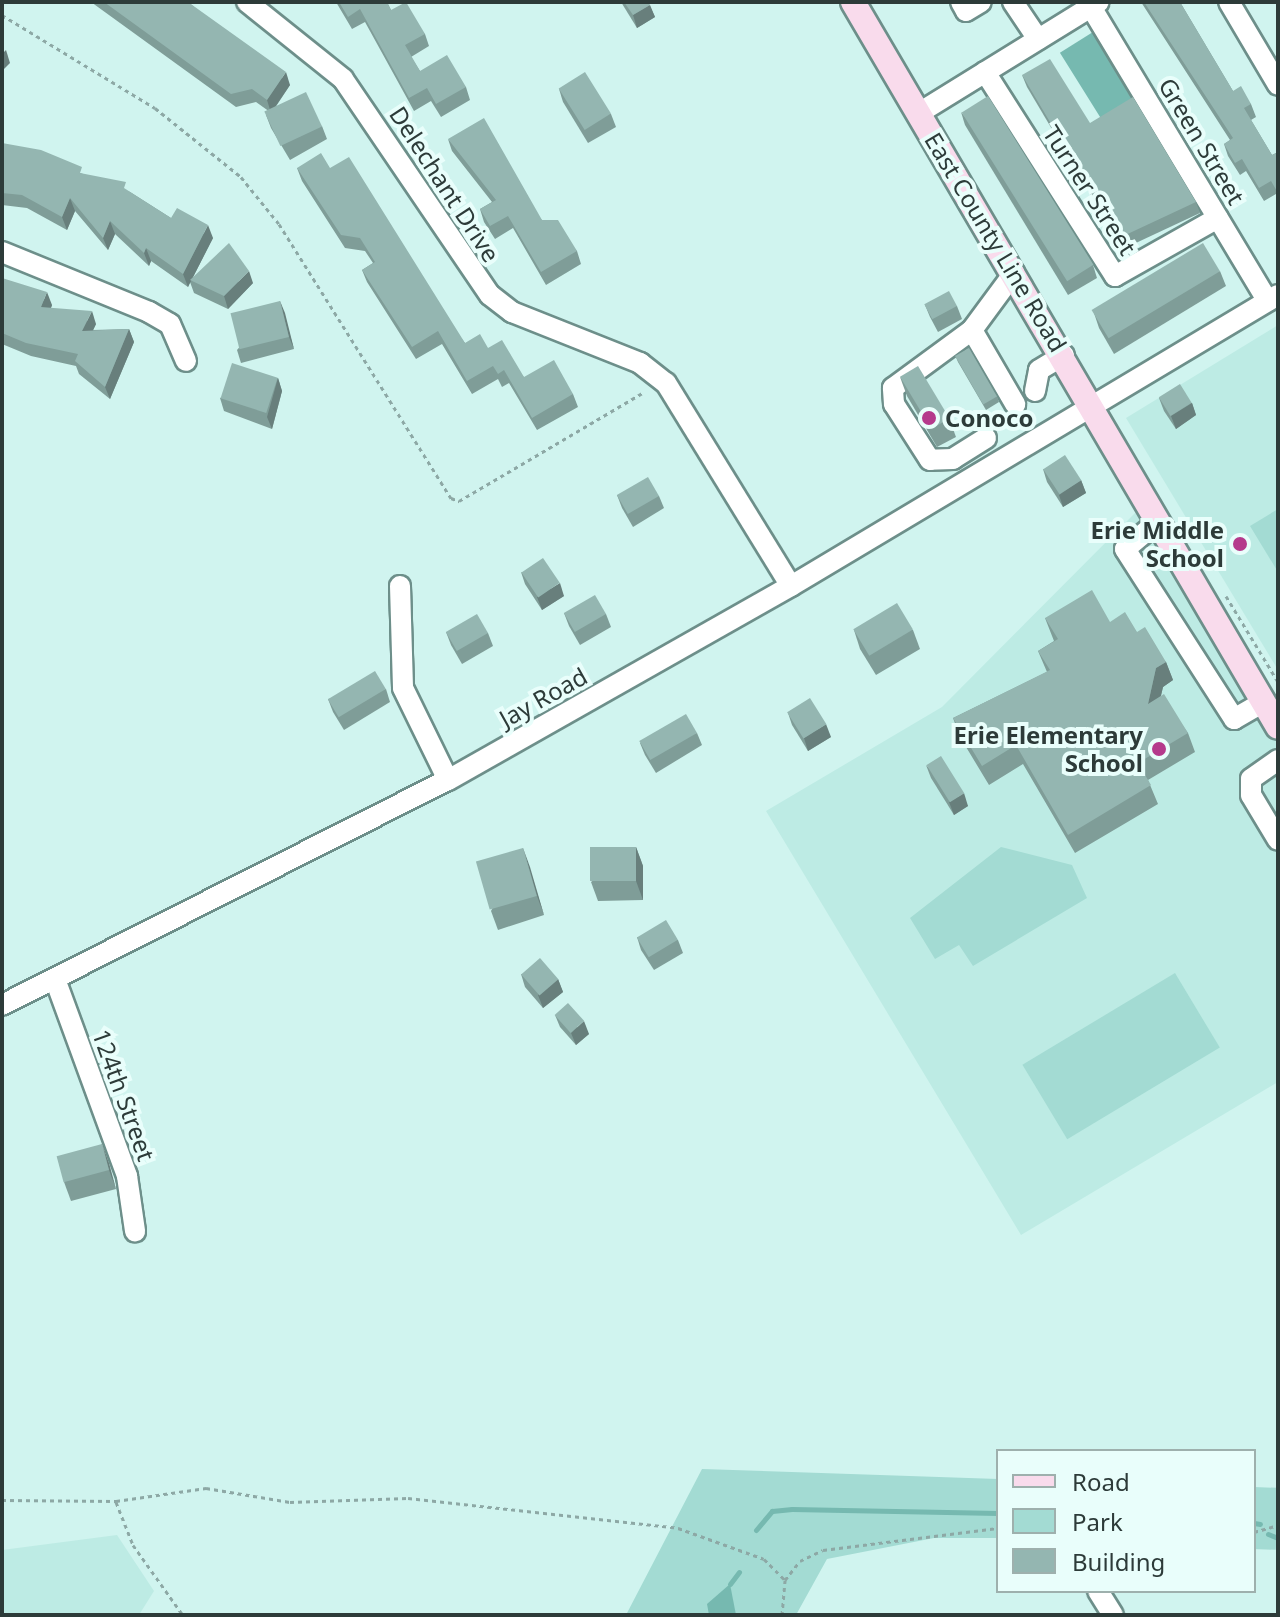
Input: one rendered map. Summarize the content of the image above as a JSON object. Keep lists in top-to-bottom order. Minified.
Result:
{"streets":{"main road":["East County Line Road"],"street":["Green Street","Delechant Drive","Turner Street","Jay Road","124th Street"]},"crossings":[["Green Street","Turner Street"],["Green Street","Jay Road"],["Delechant Drive","Jay Road"],["East County Line Road","Jay Road"],["Jay Road","124th Street"]],"places":["Conoco","Erie Middle School","Erie Elementary School"],"legend":["Road","Park","Building"]}
